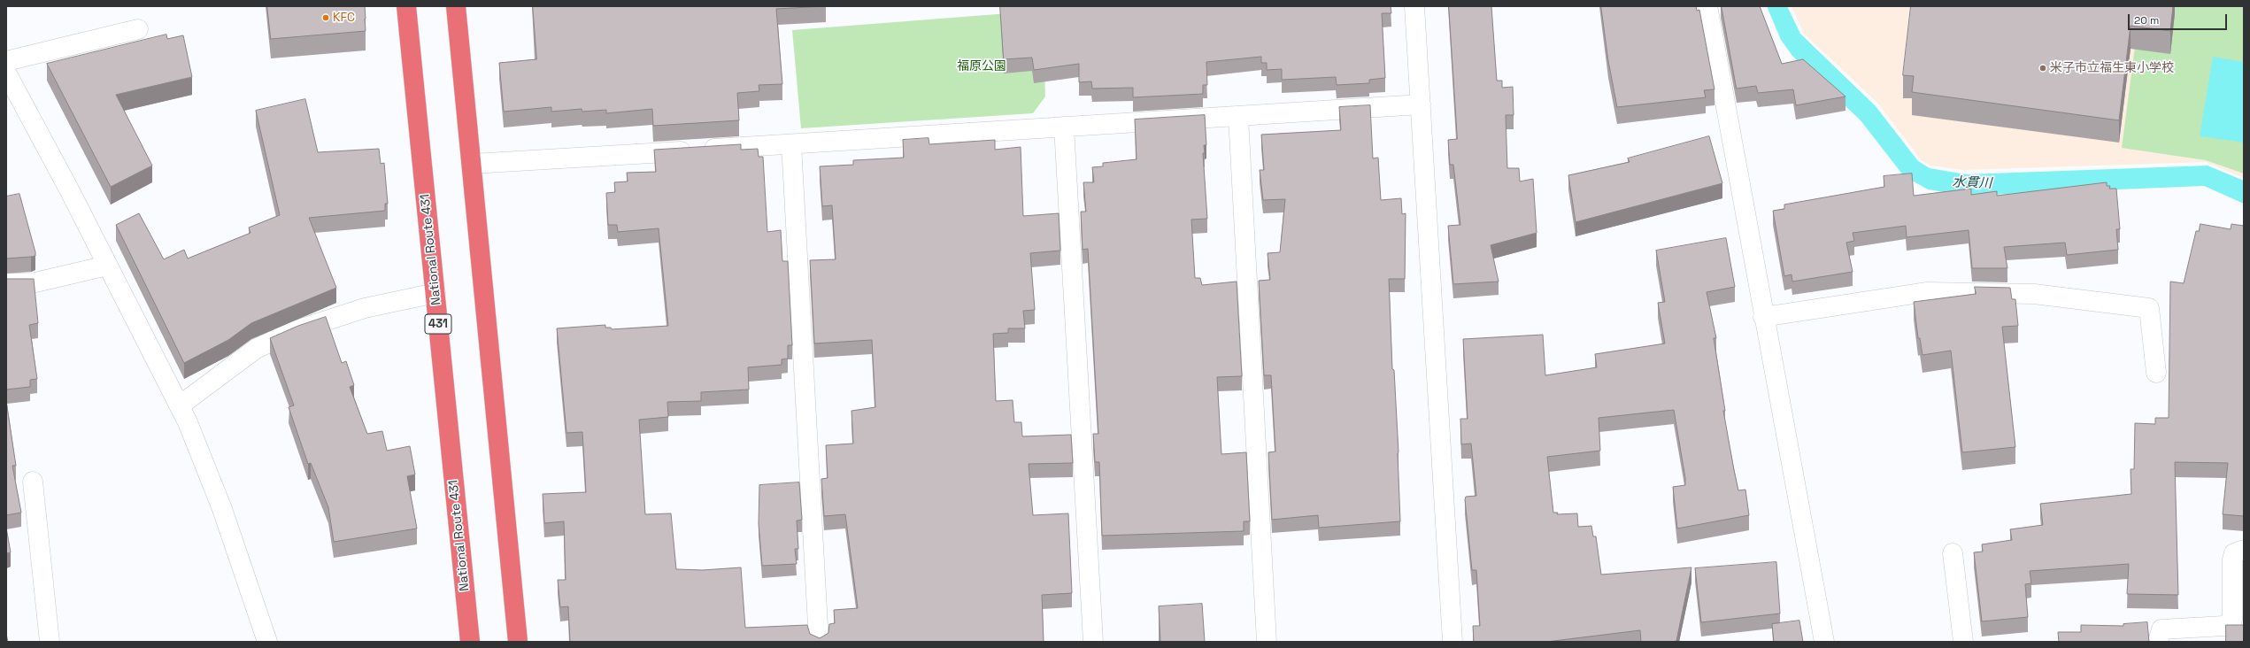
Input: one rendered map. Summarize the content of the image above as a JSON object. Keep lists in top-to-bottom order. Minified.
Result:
{"streets":{"highway":["National Route 431","431"]},"water":["水貫川"],"parks":["福原公園"],"places":["KFC","米子市立福生東小学校"],"scale_bar":"20 m"}
